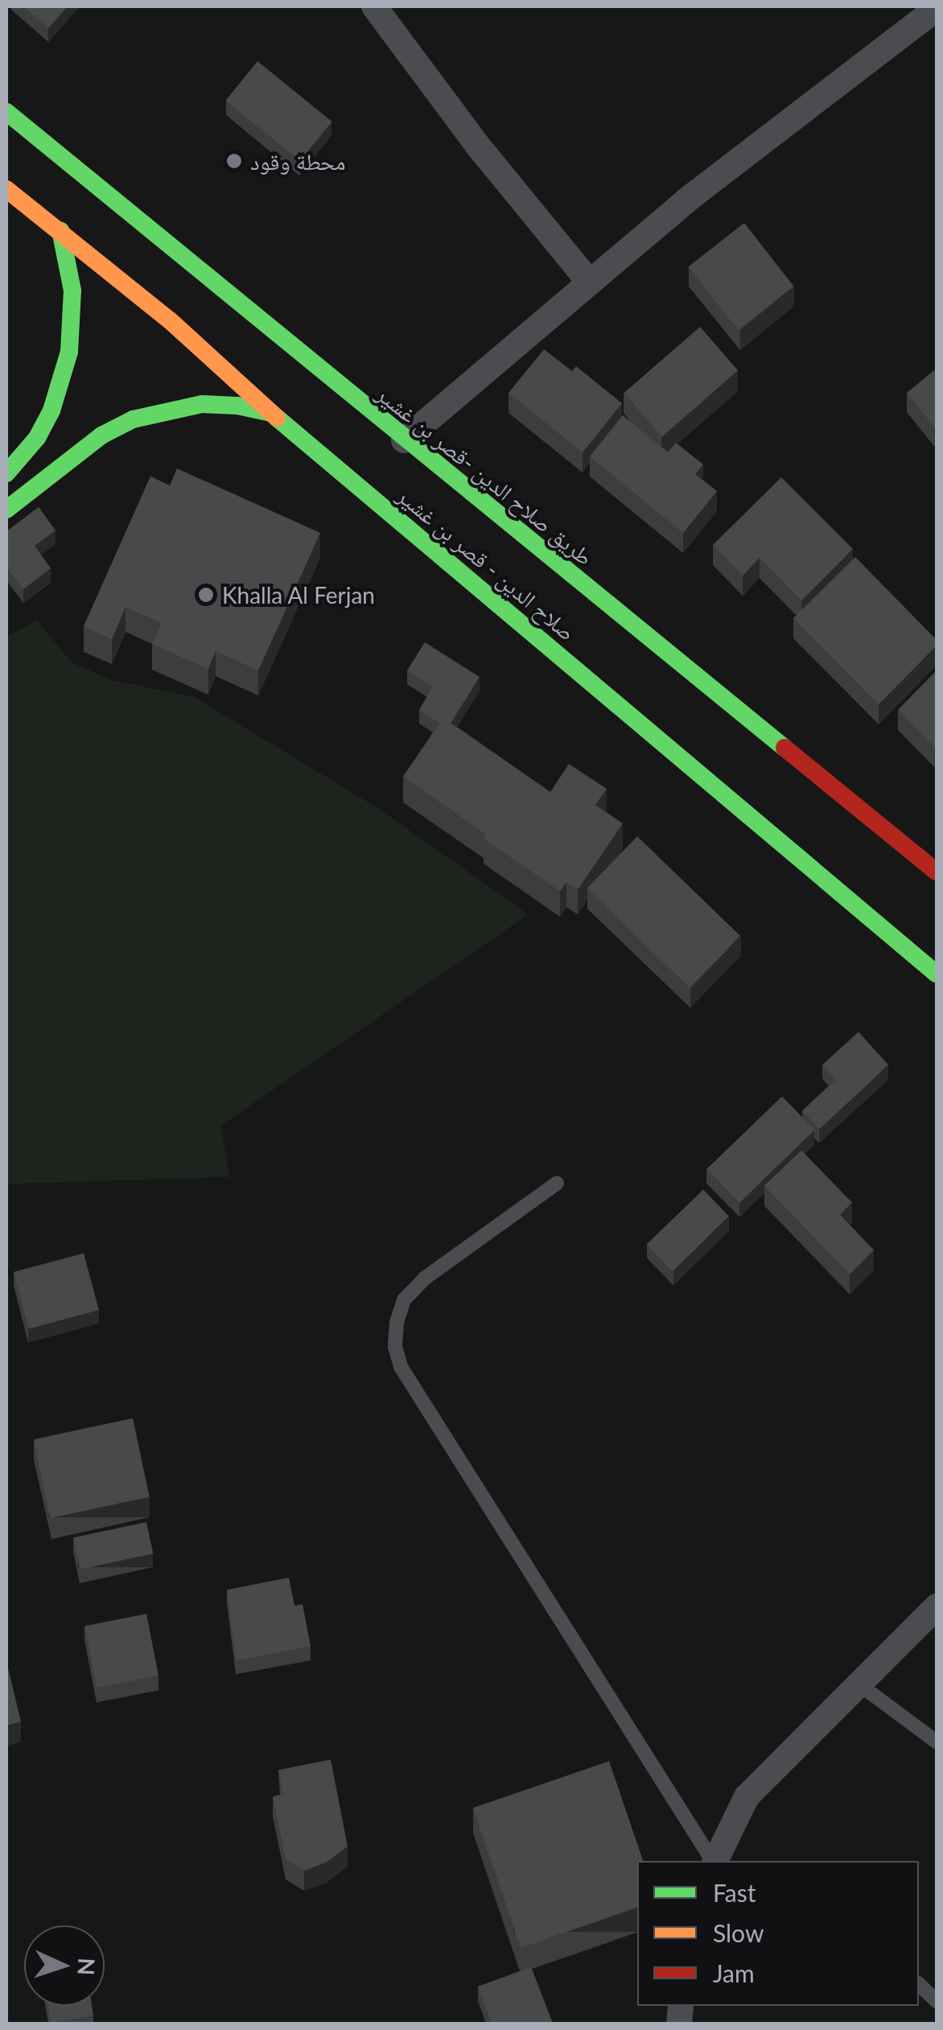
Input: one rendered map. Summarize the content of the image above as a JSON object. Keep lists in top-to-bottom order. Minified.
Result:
{"streets":{"main road":["طريق صلاح الدين -قصر بن غشير","صلاح الدين - قصر بن غشير"]},"places":["محطة وقود","Khalla Al Ferjan"],"legend":["Fast","Slow","Jam"],"north":"right"}
